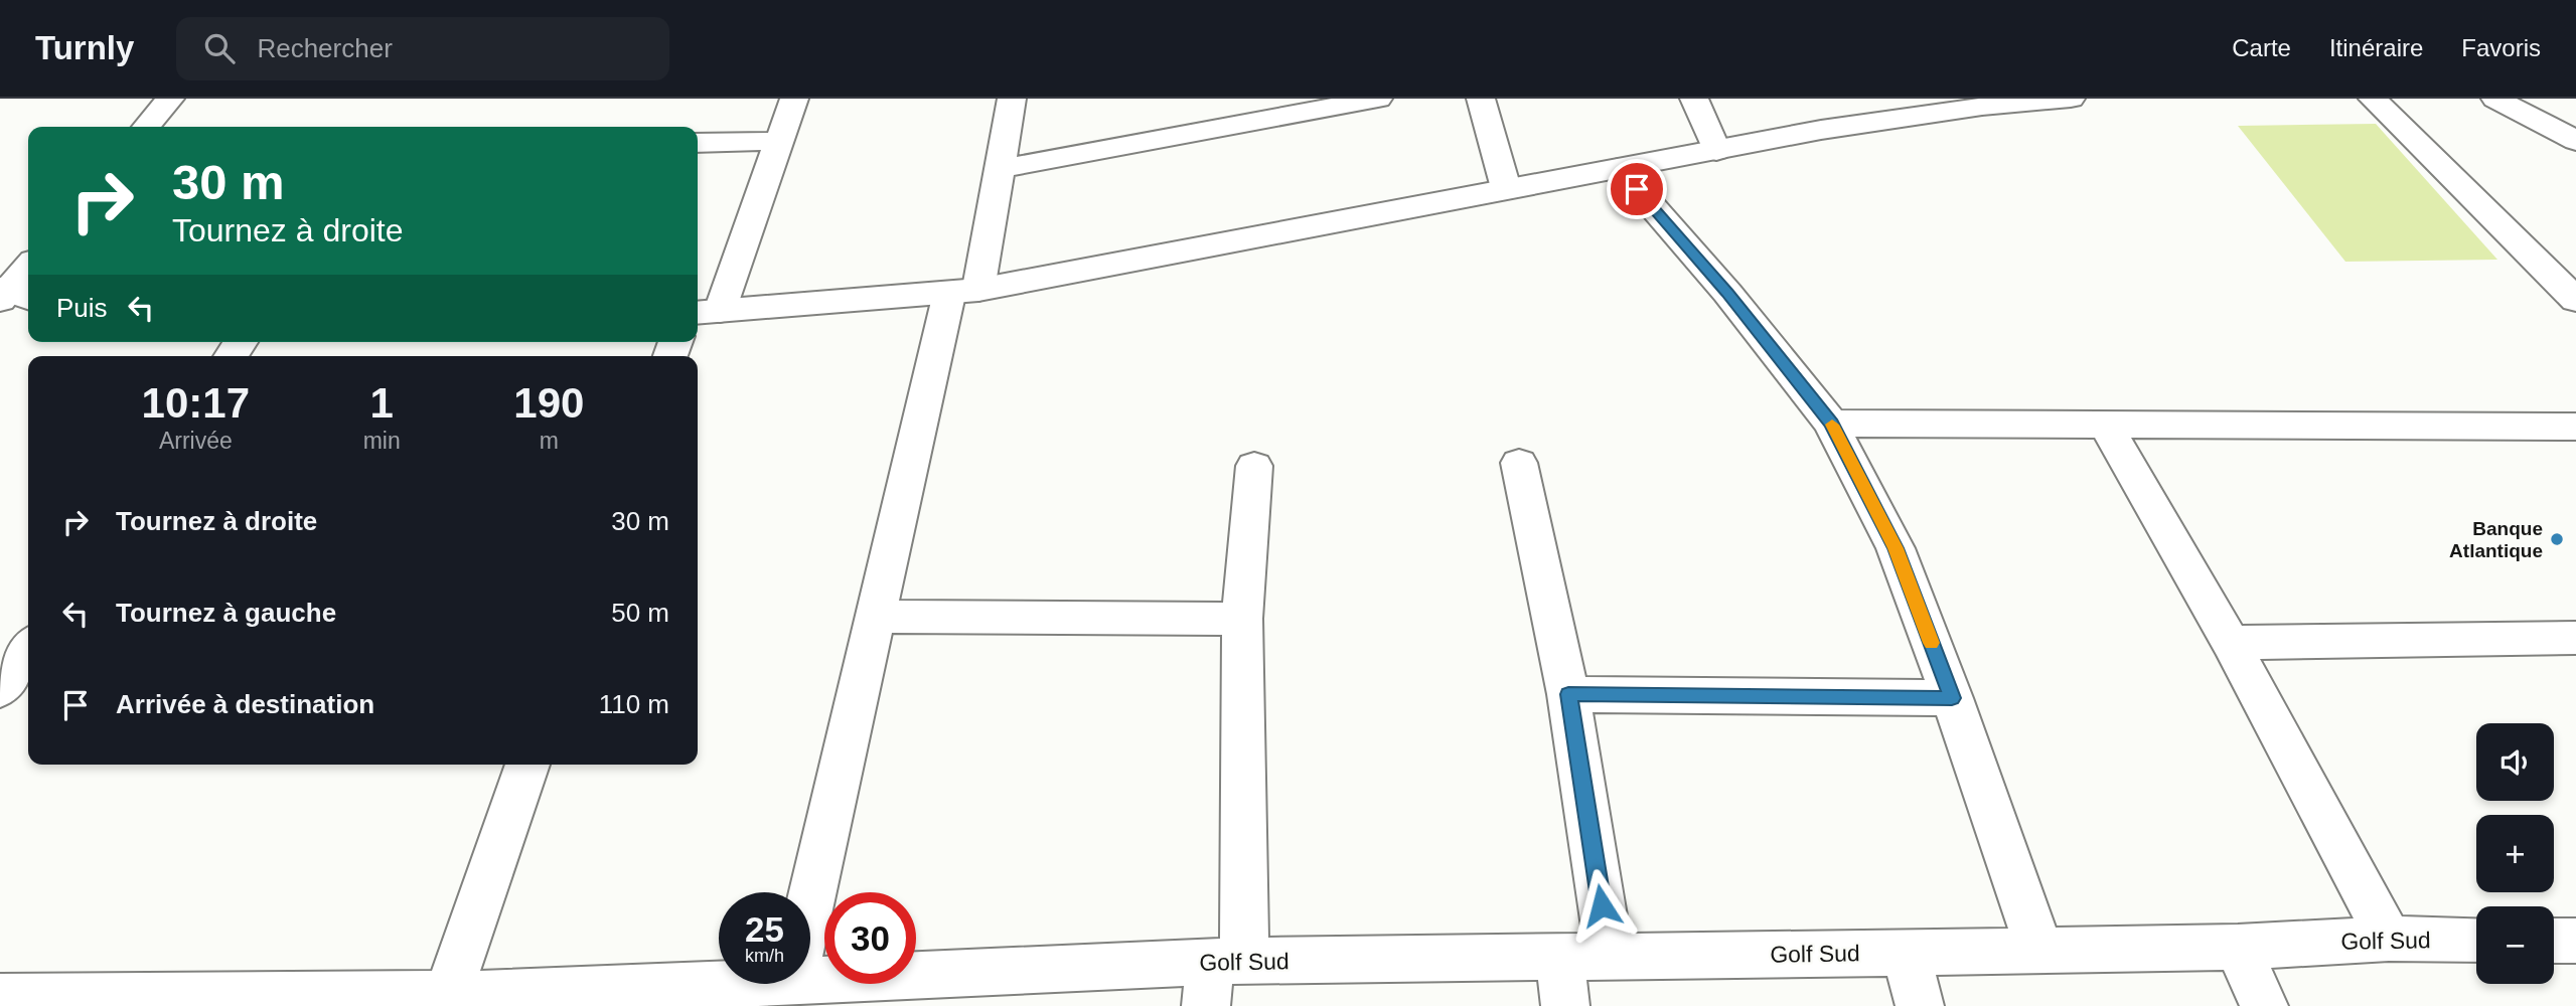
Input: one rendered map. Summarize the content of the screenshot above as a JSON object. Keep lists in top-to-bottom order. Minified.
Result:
{"streets":{"street":["Golf Sud"]},"places":["Banque Atlantique"],"page":{"header":"Turnly","search":"Rechercher","nav":["Carte","Itinéraire","Favoris"],"turn":["30 m","Tournez à droite"],"then":"Puis","eta":["10:17","Arrivée","1","min","190","m"],"list":[{"name":"Tournez à droite","value":"30 m"},{"name":"Tournez à gauche","value":"50 m"},{"name":"Arrivée à destination","value":"110 m"}],"map_buttons":["+","−"],"speed":"25 km/h","limit":"30"}}
